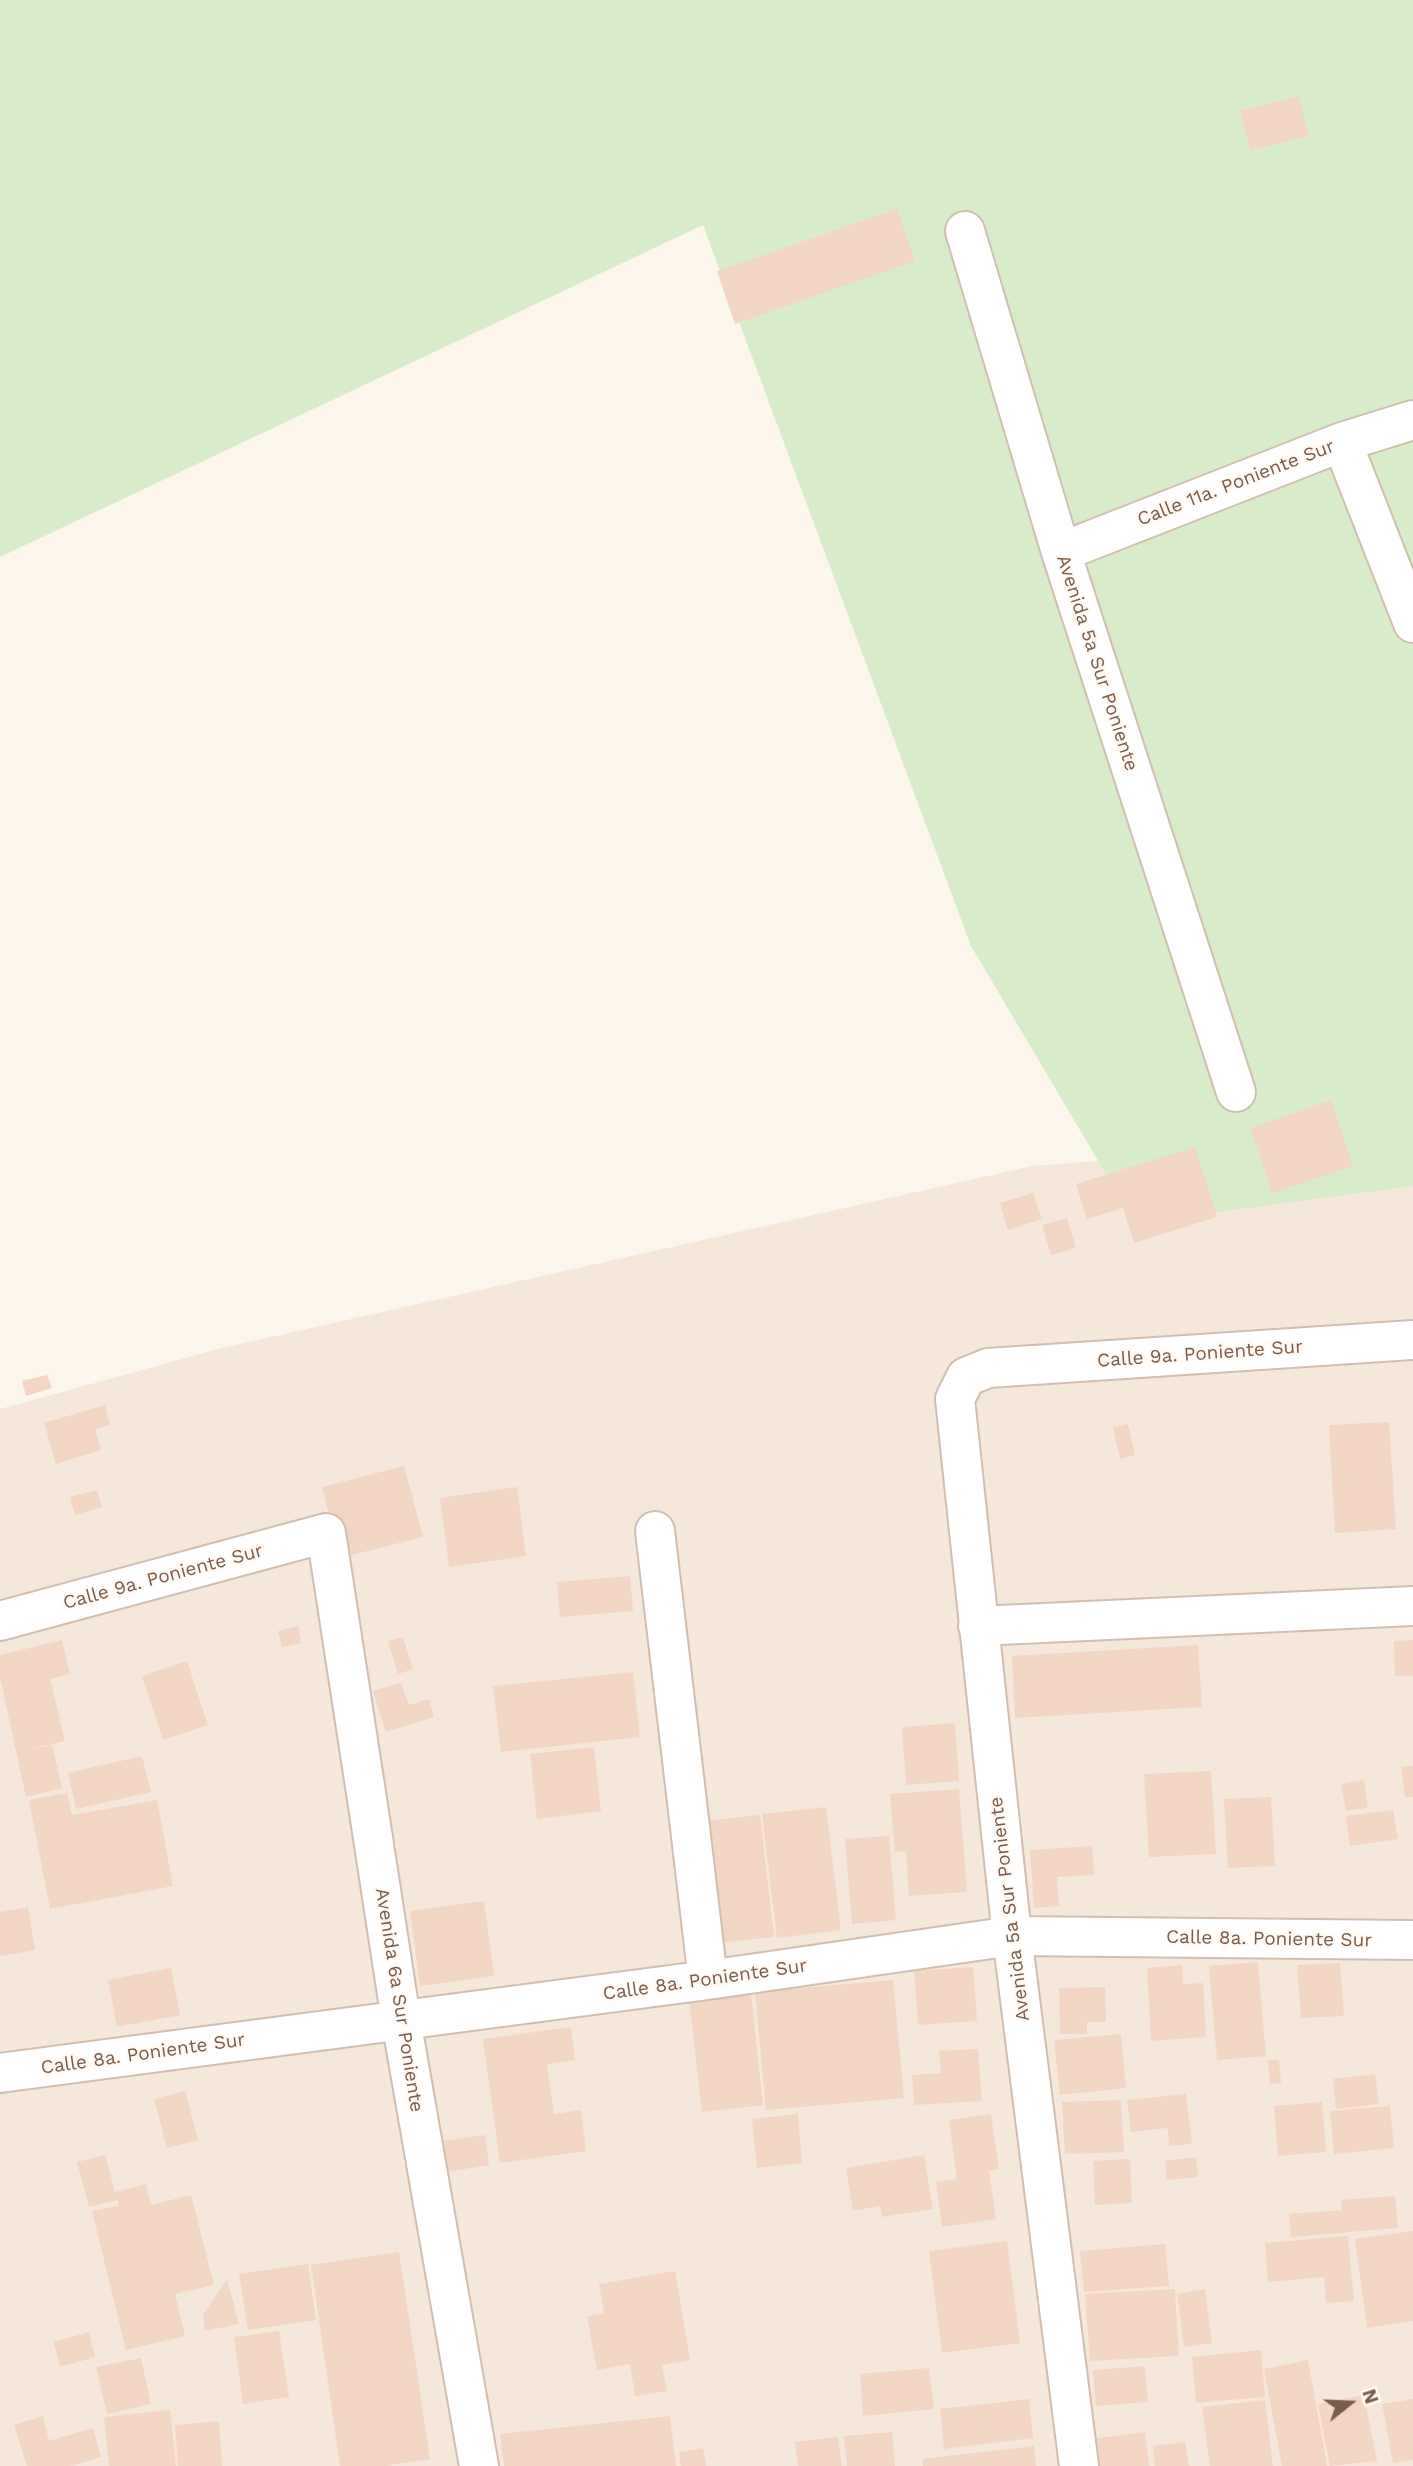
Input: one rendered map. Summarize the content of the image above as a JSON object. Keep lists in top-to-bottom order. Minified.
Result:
{"streets":{"street":["Calle 11a. Poniente Sur","Avenida 5a Sur Poniente","Calle 9a. Poniente Sur","Calle 8a. Poniente Sur","Avenida 6a Sur Poniente"]},"crossings":[["Calle 11a. Poniente Sur","Avenida 5a Sur Poniente"],["Avenida 5a Sur Poniente","Calle 9a. Poniente Sur"],["Avenida 5a Sur Poniente","Calle 8a. Poniente Sur"],["Calle 9a. Poniente Sur","Avenida 6a Sur Poniente"],["Calle 8a. Poniente Sur","Avenida 6a Sur Poniente"]],"north":"right"}
